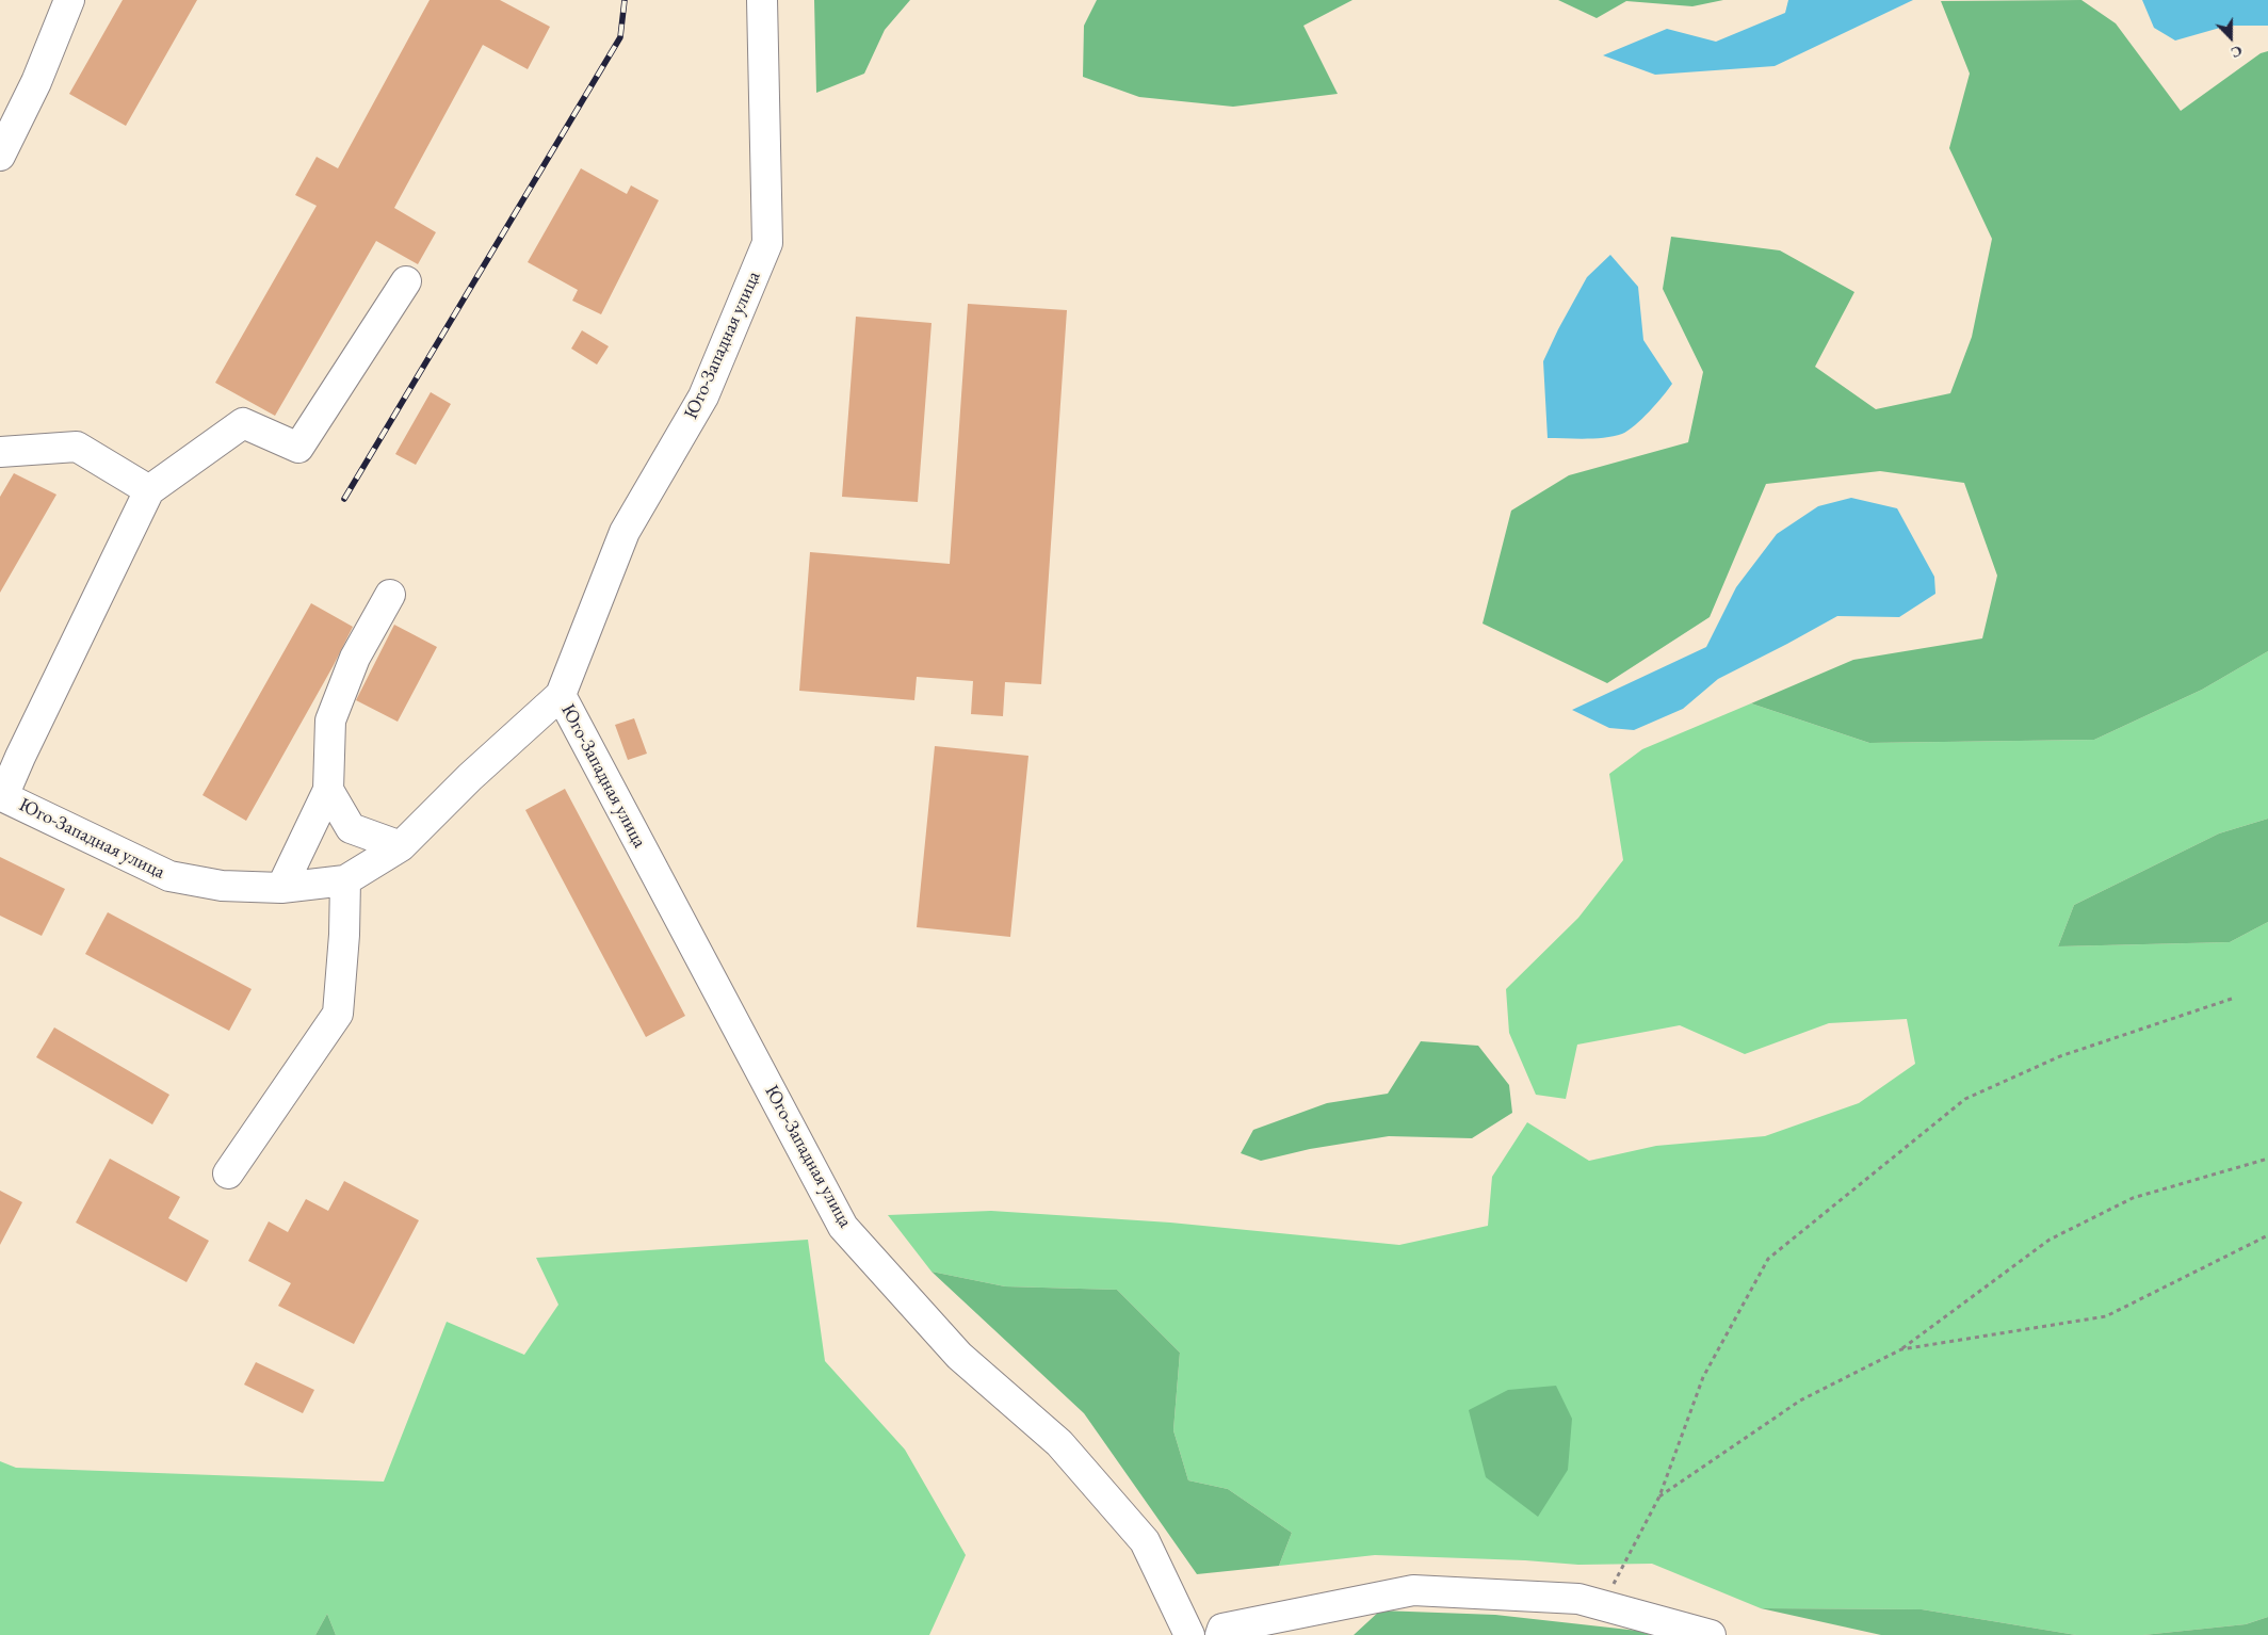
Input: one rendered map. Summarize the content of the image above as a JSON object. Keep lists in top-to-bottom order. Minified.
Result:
{"streets":{"street":["Юго-Западная улица"]},"north":"bottom"}
